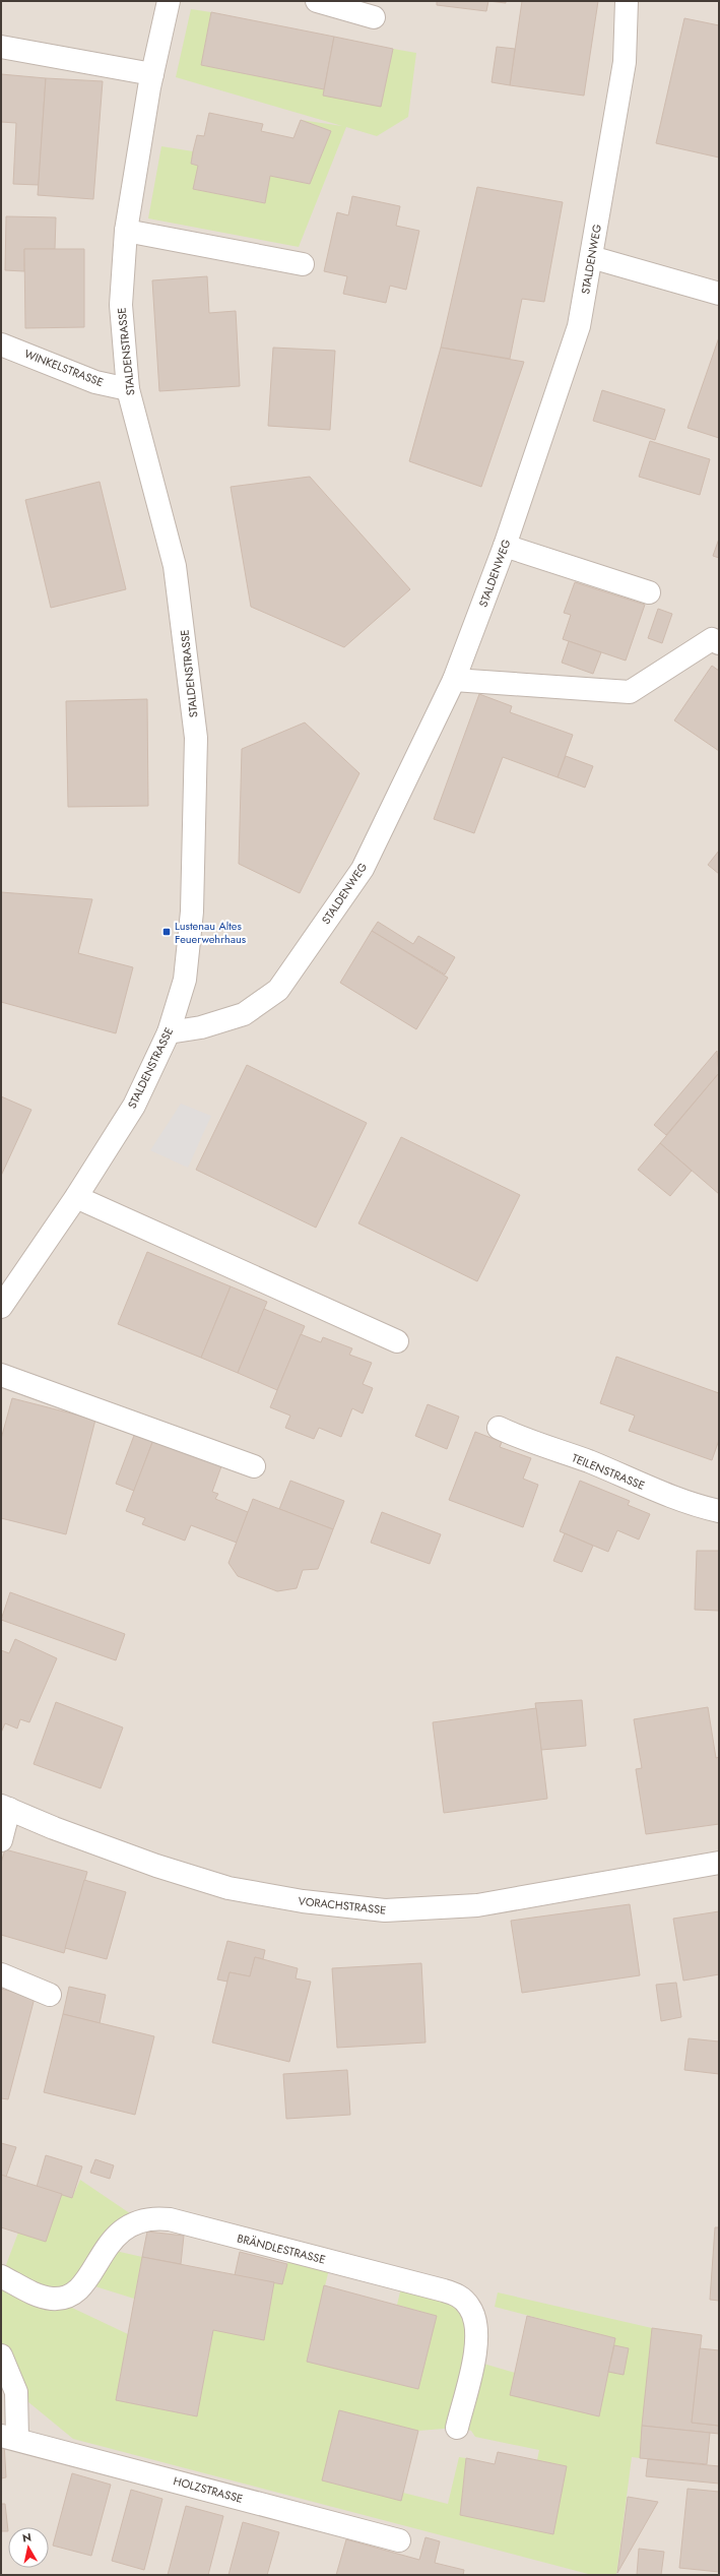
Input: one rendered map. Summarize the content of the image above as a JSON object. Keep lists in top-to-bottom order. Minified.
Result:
{"streets":{"street":["STALDENWEG","STALDENSTRASSE","WINKELSTRASSE","TEILENSTRASSE","VORACHSTRASSE","BRÄNDLESTRASSE","HOLZSTRASSE"]},"crossings":[["STALDENWEG","STALDENSTRASSE"],["STALDENSTRASSE","WINKELSTRASSE"]],"places":{"transit":["Lustenau Altes Feuerwehrhaus"]},"north":"top"}
